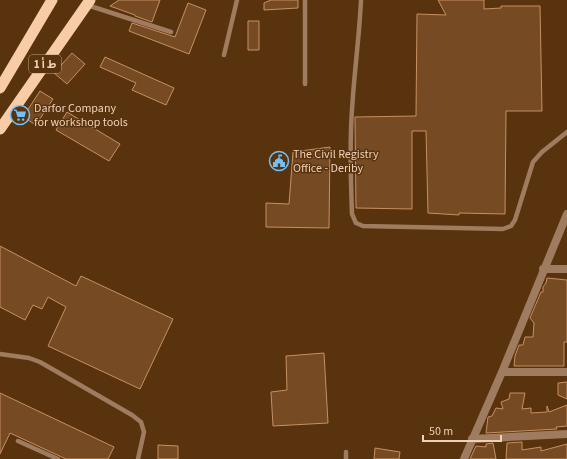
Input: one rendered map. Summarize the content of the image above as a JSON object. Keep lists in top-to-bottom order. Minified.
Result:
{"streets":{"highway":["ط أ 1"]},"places":{"supermarket":["Darfor Company for workshop tools"],"public building":["The Civil Registry Office - Deriby"]},"scale_bar":"50 m"}
